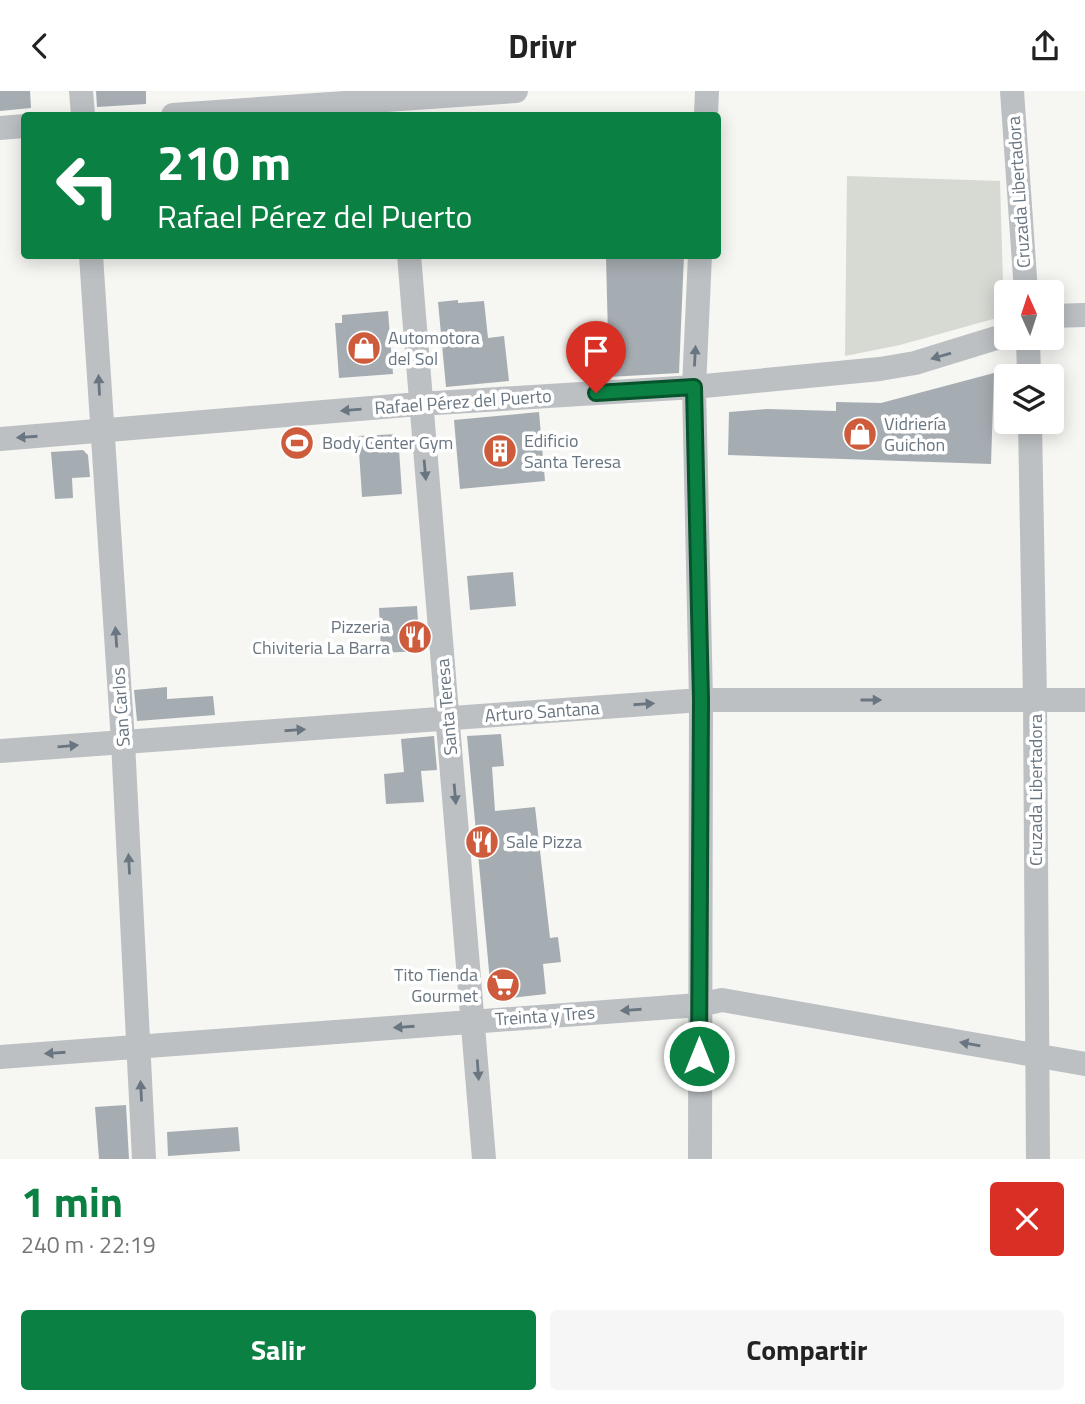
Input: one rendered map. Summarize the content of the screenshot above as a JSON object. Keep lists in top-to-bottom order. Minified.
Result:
{"streets":{"street":["Cruzada Libertadora","Rafael Pérez del Puerto","San Carlos","Santa Teresa","Arturo Santana","Treinta y Tres"]},"crossings":[["Cruzada Libertadora","Arturo Santana"],["Cruzada Libertadora","Treinta y Tres"],["Rafael Pérez del Puerto","San Carlos"],["Rafael Pérez del Puerto","Santa Teresa"],["San Carlos","Arturo Santana"],["San Carlos","Treinta y Tres"],["Santa Teresa","Arturo Santana"],["Santa Teresa","Treinta y Tres"]],"one_way":["Rafael Pérez del Puerto","San Carlos","Santa Teresa","Arturo Santana","Treinta y Tres"],"places":{"shop":["Automotora del Sol","Vidriería Guichon"],"sports":["Body Center Gym"],"building":["Edificio Santa Teresa"],"restaurant":["Pizzeria Chiviteria La Barra","Sale Pizza"],"supermarket":["Tito Tienda Gourmet"]},"north":"top","page":{"header":"Drivr","turn":["210 m","Rafael Pérez del Puerto"],"heading":["1 min","240 m · 22:19"],"buttons":["Salir","Compartir"]}}
